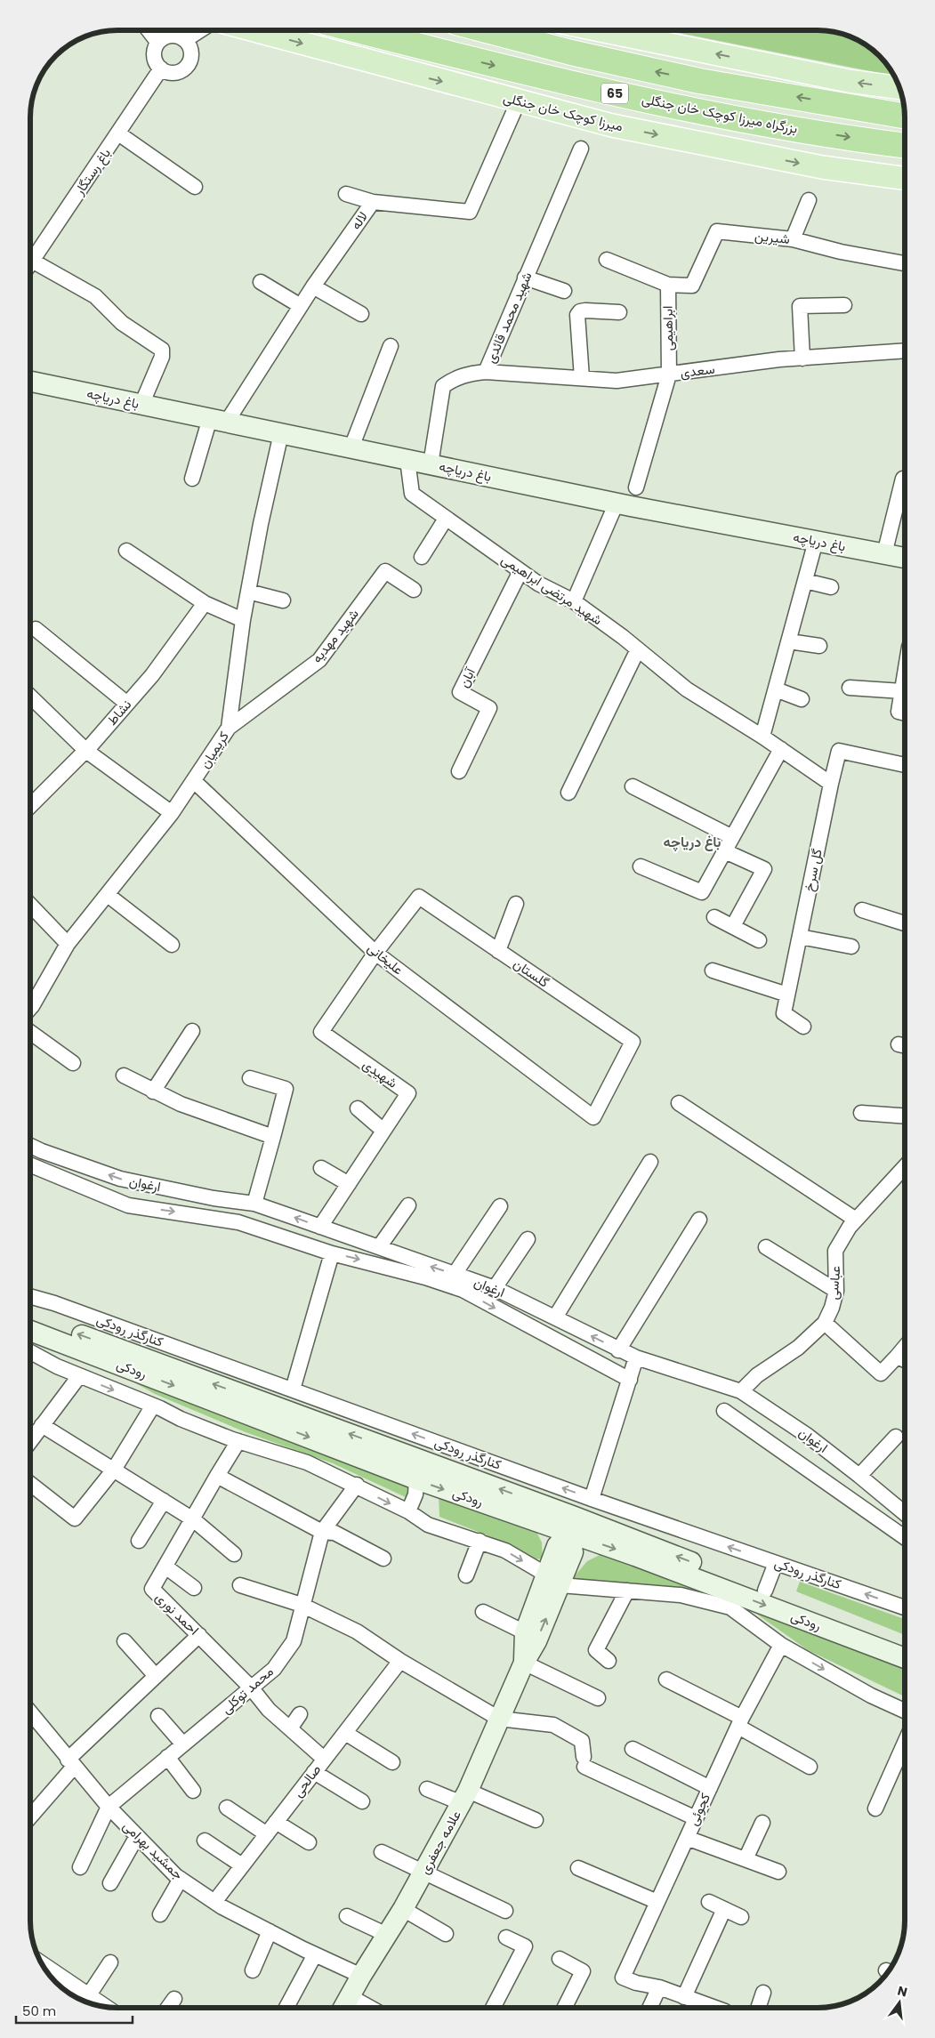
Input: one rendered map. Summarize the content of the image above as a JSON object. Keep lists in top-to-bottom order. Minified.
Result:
{"streets":{"highway":["65","بزرگراه میرزا کوچک خان جنگلی"],"main road":["میرزا کوچک خان جنگلی","باغ دریاچه","رودکی","علامه جعفری"],"street":["باغ رستگار","لاله","شیرین","شهید محمد قائدی","ابراهیمی","سعدی","شهید مرتضی ابراهیمی","شهید مهدیه","آبان","نشاط","کریمیان","گل سرخ","علیخانی","گلستان","شهیدی","ارغوان","عباسی","کنارگذر رودکی","احمد نوری","محمد توکلی","صالحی","کجوئی","جمشید بهرامی"]},"crossings":[["میرزا کوچک خان جنگلی","لاله"],["لاله","باغ دریاچه"],["شیرین","ابراهیمی"],["شهید محمد قائدی","سعدی"],["شهید محمد قائدی","باغ دریاچه"],["ابراهیمی","سعدی"],["باغ دریاچه","شهید مرتضی ابراهیمی"],["باغ دریاچه","کریمیان"],["شهید مرتضی ابراهیمی","آبان"],["شهید مهدیه","کریمیان"],["کریمیان","علیخانی"],["علیخانی","گلستان"],["علیخانی","شهیدی"],["گلستان","شهیدی"],["شهیدی","ارغوان"],["ارغوان","عباسی"],["رودکی","علامه جعفری"],["احمد نوری","محمد توکلی"],["احمد نوری","صالحی"],["محمد توکلی","جمشید بهرامی"],["صالحی","جمشید بهرامی"],["علامه جعفری","جمشید بهرامی"]],"districts":["باغ دریاچه"],"scale_bar":"50 m","north":"top"}
